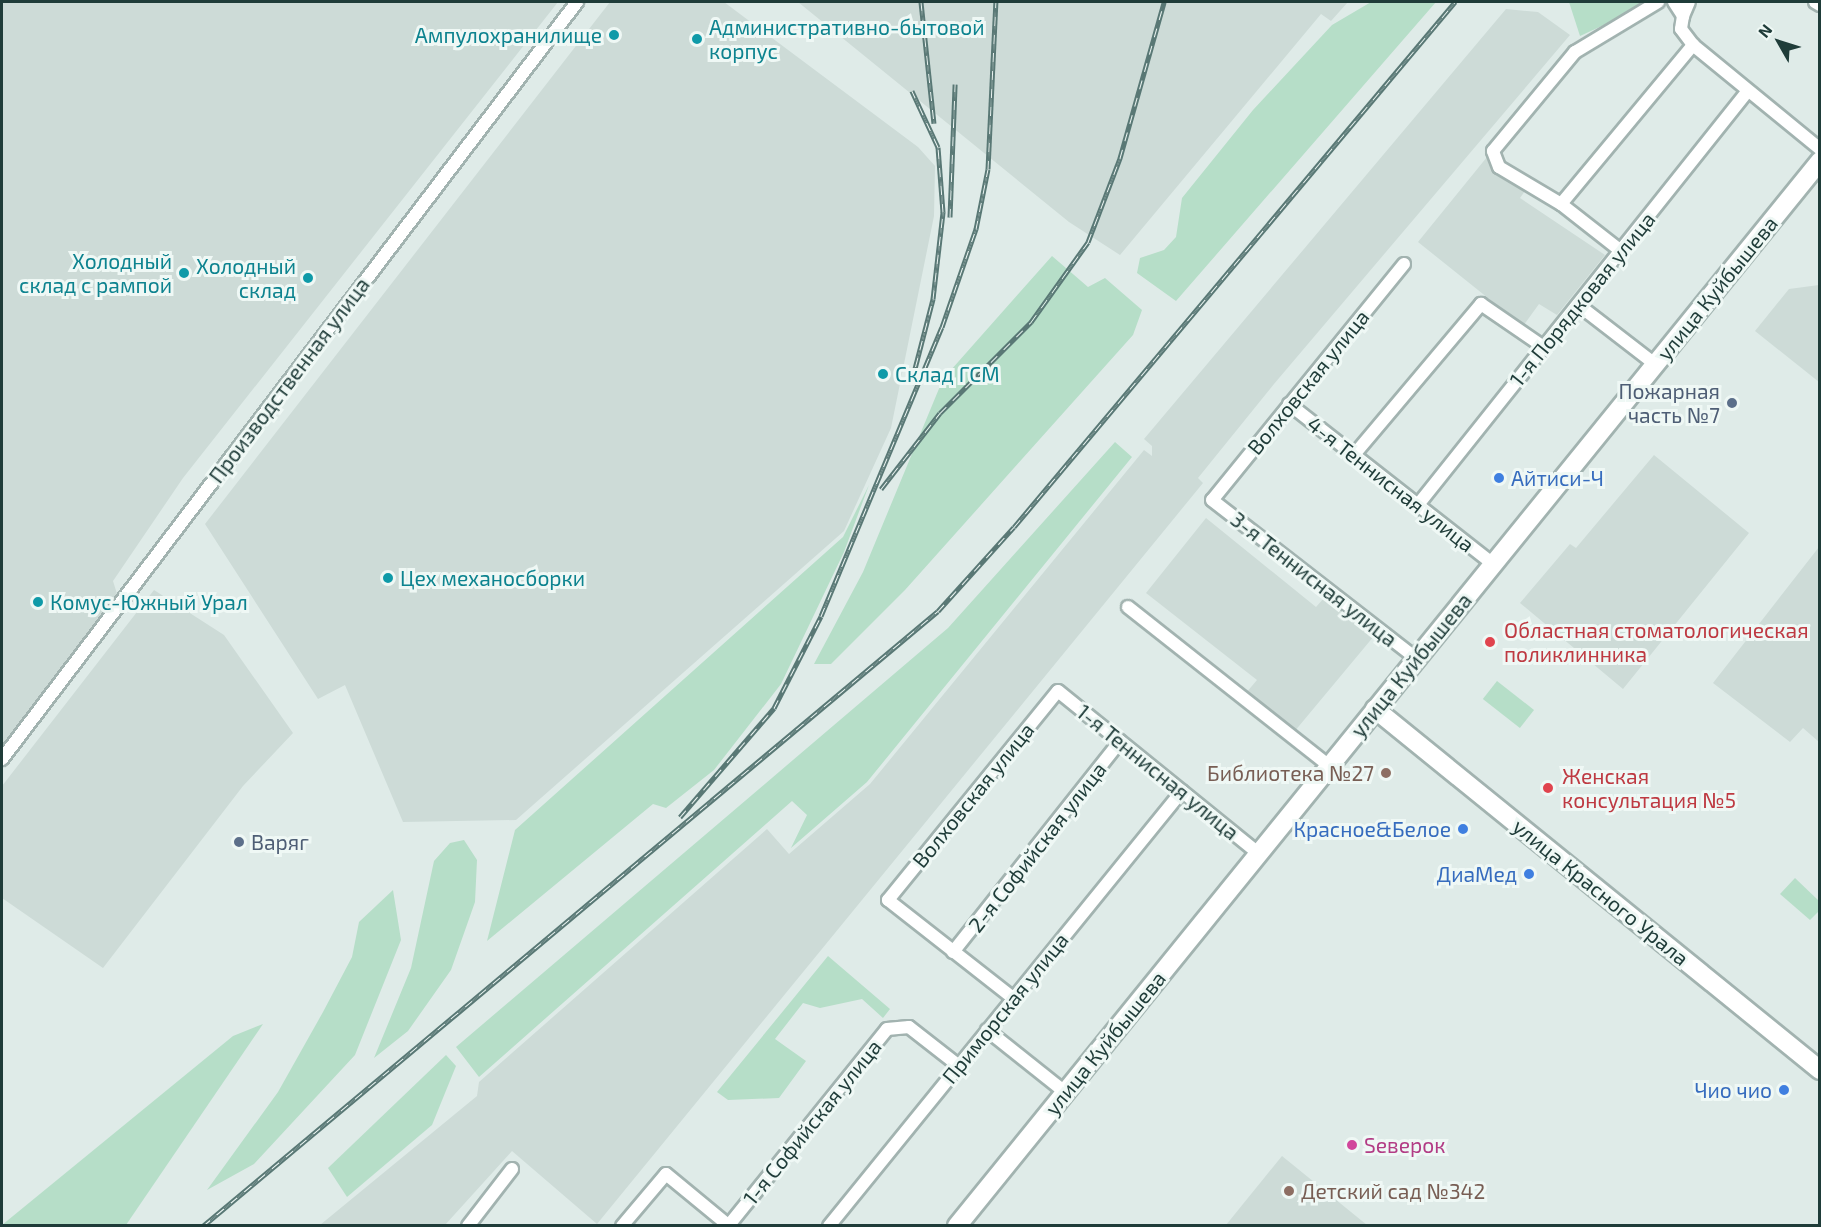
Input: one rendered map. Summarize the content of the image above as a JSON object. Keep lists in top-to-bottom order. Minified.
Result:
{"streets":{"main road":["улица Куйбышева","улица Красного Урала"],"street":["1-я Порядковая улица","Производственная улица","Волховская улица","4-я Теннисная улица","3-я Теннисная улица","1-я Теннисная улица","2-я Софийская улица","Приморская улица","1-я Софийская улица"]},"crossings":[["улица Куйбышева","4-я Теннисная улица"],["улица Куйбышева","3-я Теннисная улица"],["улица Куйбышева","1-я Теннисная улица"],["улица Куйбышева","улица Красного Урала"],["1-я Порядковая улица","4-я Теннисная улица"],["Волховская улица","4-я Теннисная улица"],["Волховская улица","3-я Теннисная улица"],["Волховская улица","1-я Теннисная улица"],["Волховская улица","2-я Софийская улица"],["1-я Теннисная улица","2-я Софийская улица"],["1-я Теннисная улица","Приморская улица"],["Приморская улица","1-я Софийская улица"]],"places":["Ампулохранилище","Административно-бытовой корпус","Холодный склад с рампой","Холодный склад","Склад ГСМ","Пожарная часть №7","Айтиси-Ч","Цех механосборки","Комус-Южный Урал","Областная стоматологическая поликлинника","Библиотека №27","Женская консультация №5","Красное&Белое","Варяг","ДиаМед","Чио чио","Sеверок","Детский сад №342"],"north":"top left"}
